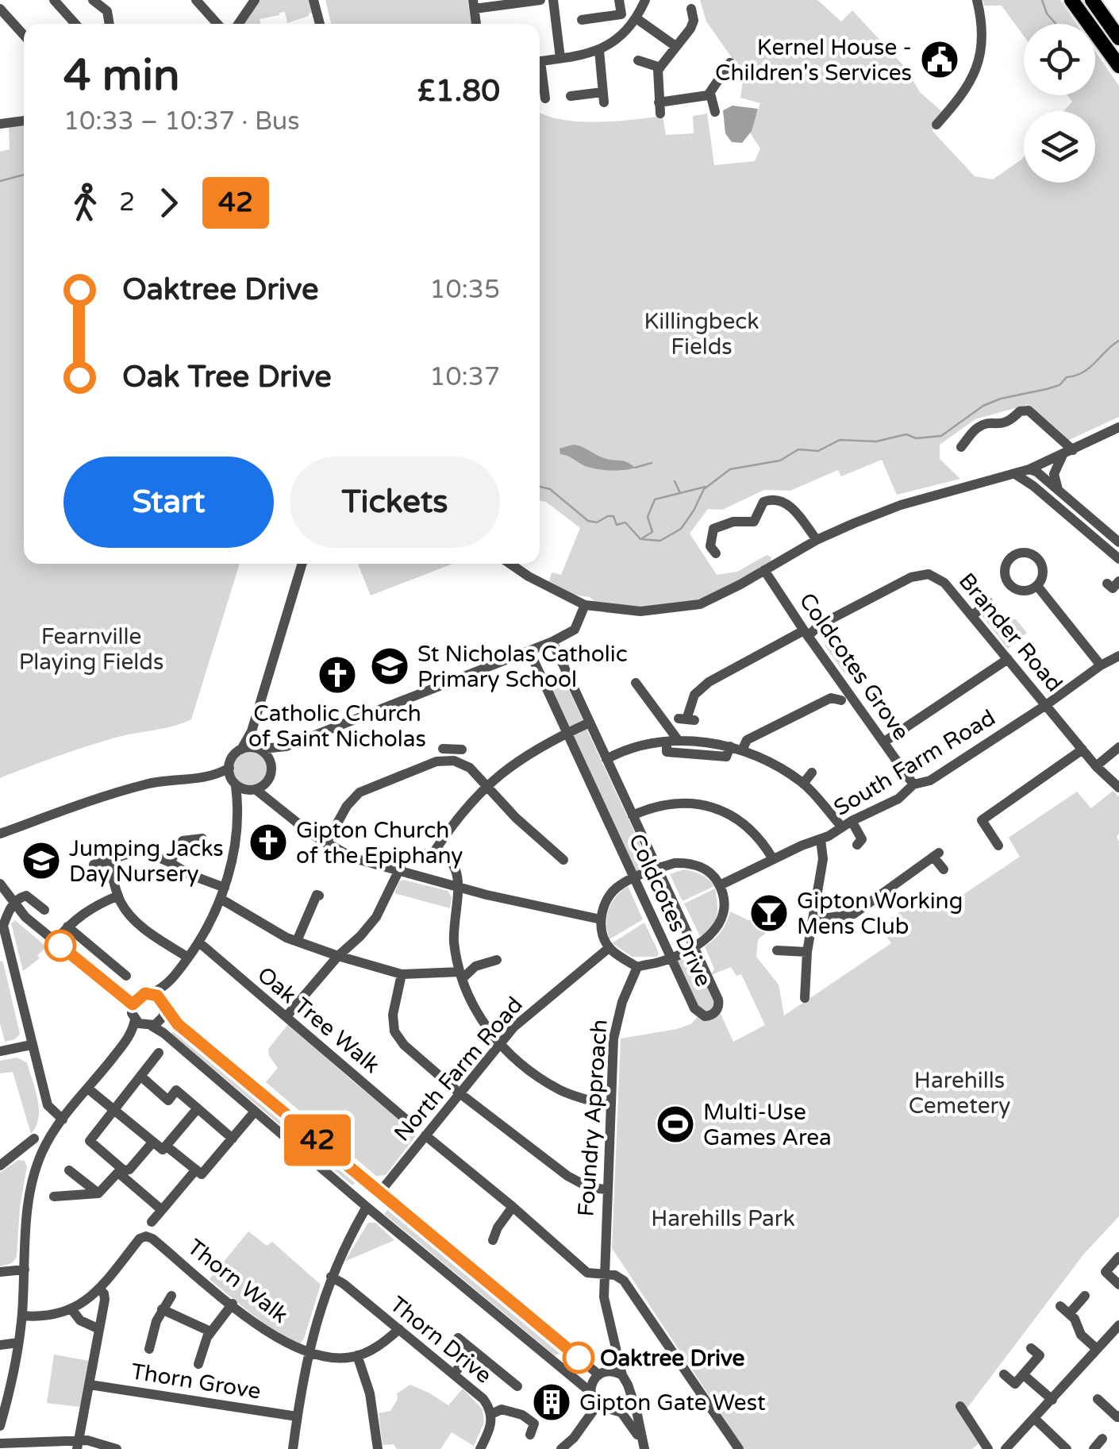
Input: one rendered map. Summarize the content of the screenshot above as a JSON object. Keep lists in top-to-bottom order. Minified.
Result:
{"streets":{"street":["Brander Road","Coldcotes Grove","South Farm Road","Coldcotes Drive","Oak Tree Walk","North Farm Road","Foundry Approach","Thorn Walk","Thorn Drive","Thorn Grove"]},"crossings":[["Brander Road","Coldcotes Grove"],["Brander Road","South Farm Road"],["Coldcotes Grove","South Farm Road"]],"parks":["Killingbeck Fields","Fearnville Playing Fields","Harehills Cemetery","Harehills Park"],"places":{"public building":["Kernel House - Children's Services"],"school or university":["St Nicholas Catholic Primary School","Jumping Jacks Day Nursery"],"church":["Catholic Church of Saint Nicholas","Gipton Church of the Epiphany"],"bar":["Gipton Working Mens Club"],"sports":["Multi-Use Games Area"],"other":["Oaktree Drive"],"building":["Gipton Gate West"]},"lines":["bus line 42"],"page":{"on_map":"42","heading":["4 min","10:33 – 10:37 · Bus","£1.80"],"legs":["2","42"],"list":[{"name":"Oaktree Drive","value":"10:35"},{"name":"Oak Tree Drive","value":"10:37"}],"buttons":["Start","Tickets"]}}
